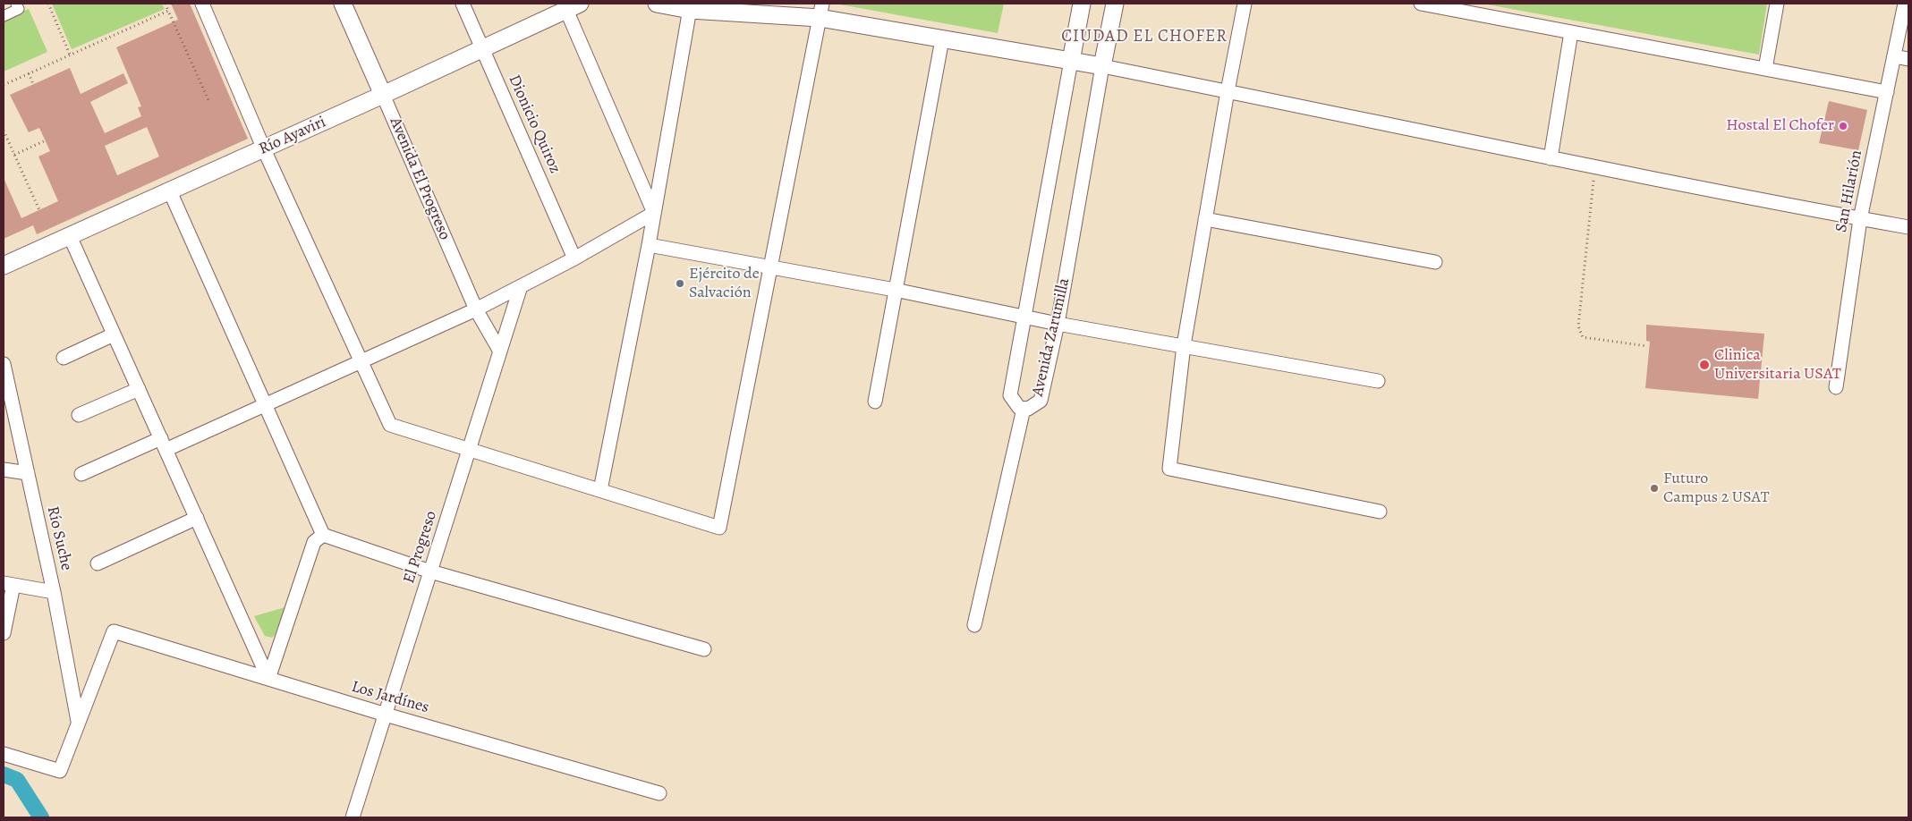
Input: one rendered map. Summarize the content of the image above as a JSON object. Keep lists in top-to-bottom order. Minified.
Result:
{"streets":{"street":["Dionicio Quiroz","Río Ayaviri","Avenida El Progreso","San Hilarión","Avenida Zarumilla","Río Suche","El Progreso","Los Jardínes"]},"crossings":[["Dionicio Quiroz","Río Ayaviri"],["Río Ayaviri","Avenida El Progreso"],["Avenida El Progreso","El Progreso"],["Río Suche","Los Jardínes"],["El Progreso","Los Jardínes"]],"districts":["CIUDAD EL CHOFER"],"places":["Hostal El Chofer","Ejército de Salvación","Clinica Universitaria USAT","Futuro Campus 2 USAT"]}
